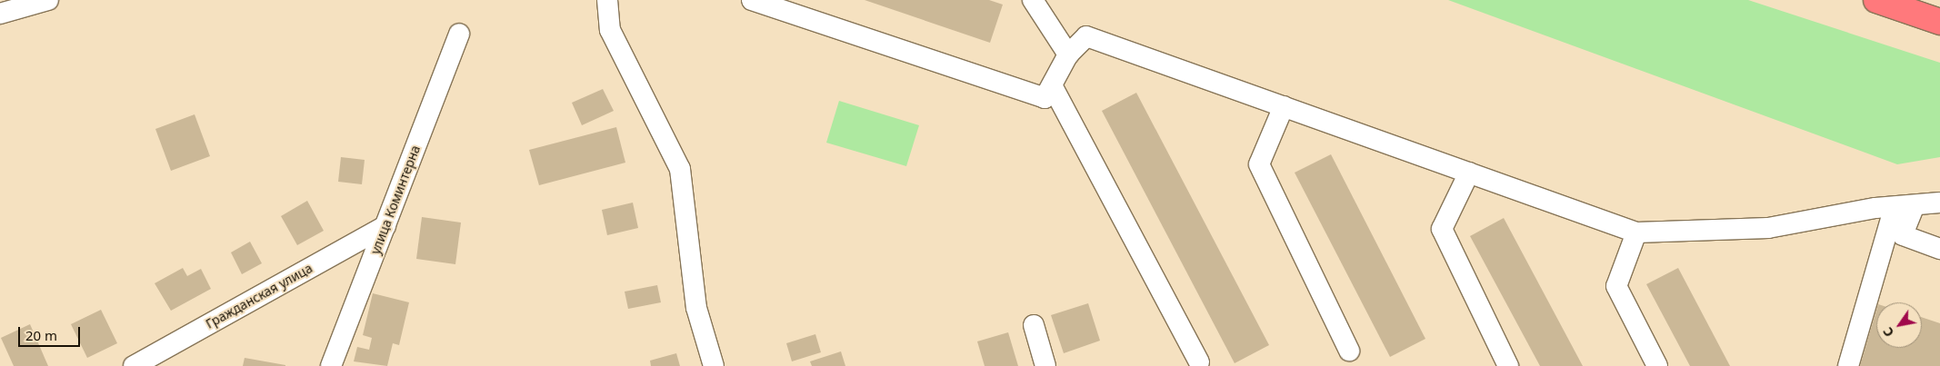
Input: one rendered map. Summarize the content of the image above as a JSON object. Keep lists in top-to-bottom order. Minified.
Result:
{"streets":{"street":["улица Коминтерна","Гражданская улица"]},"crossings":[["улица Коминтерна","Гражданская улица"]],"scale_bar":"20 m","north":"bottom left"}
